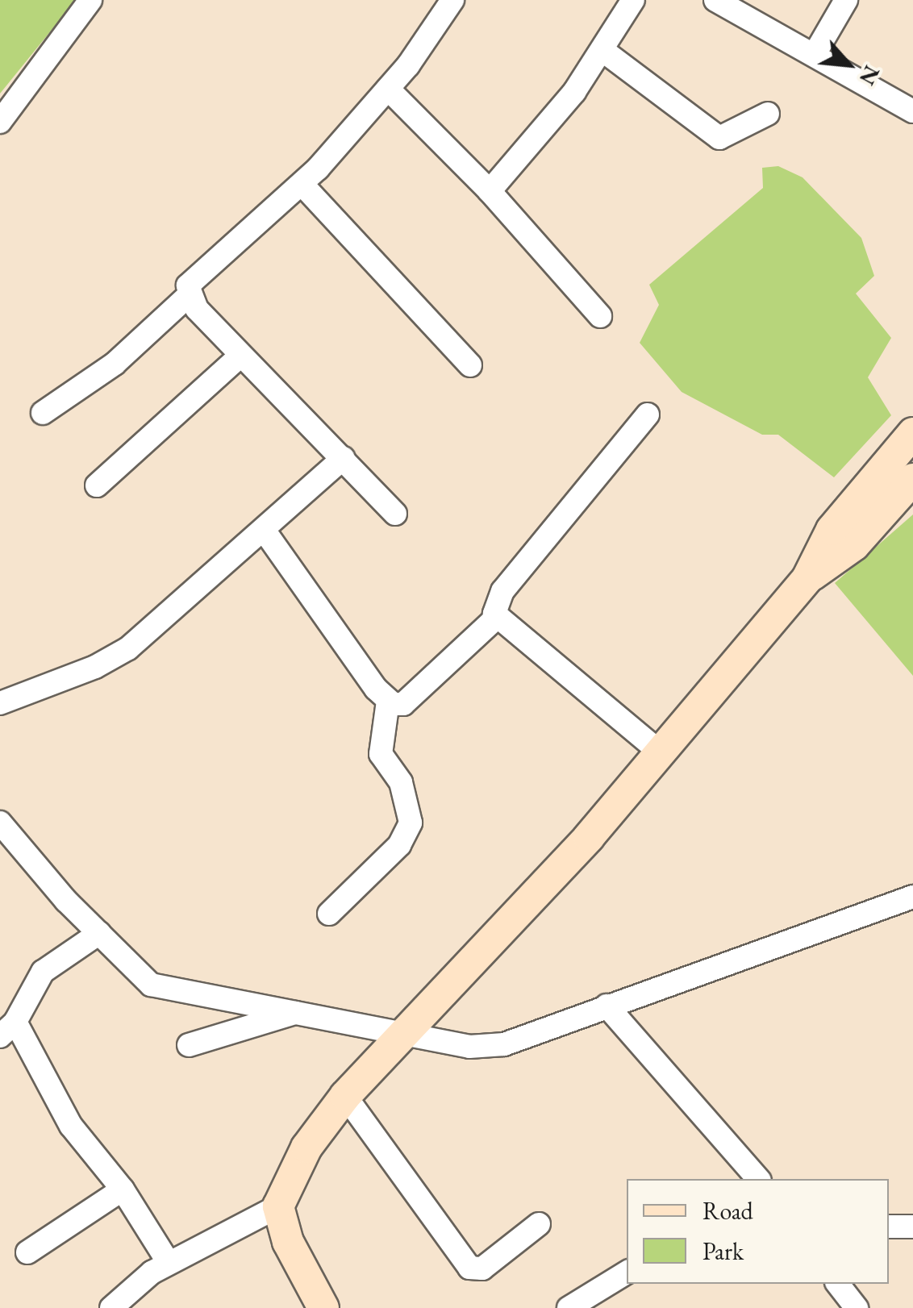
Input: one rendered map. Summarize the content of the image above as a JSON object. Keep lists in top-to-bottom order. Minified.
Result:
{"legend":["Road","Park"],"north":"bottom right"}
